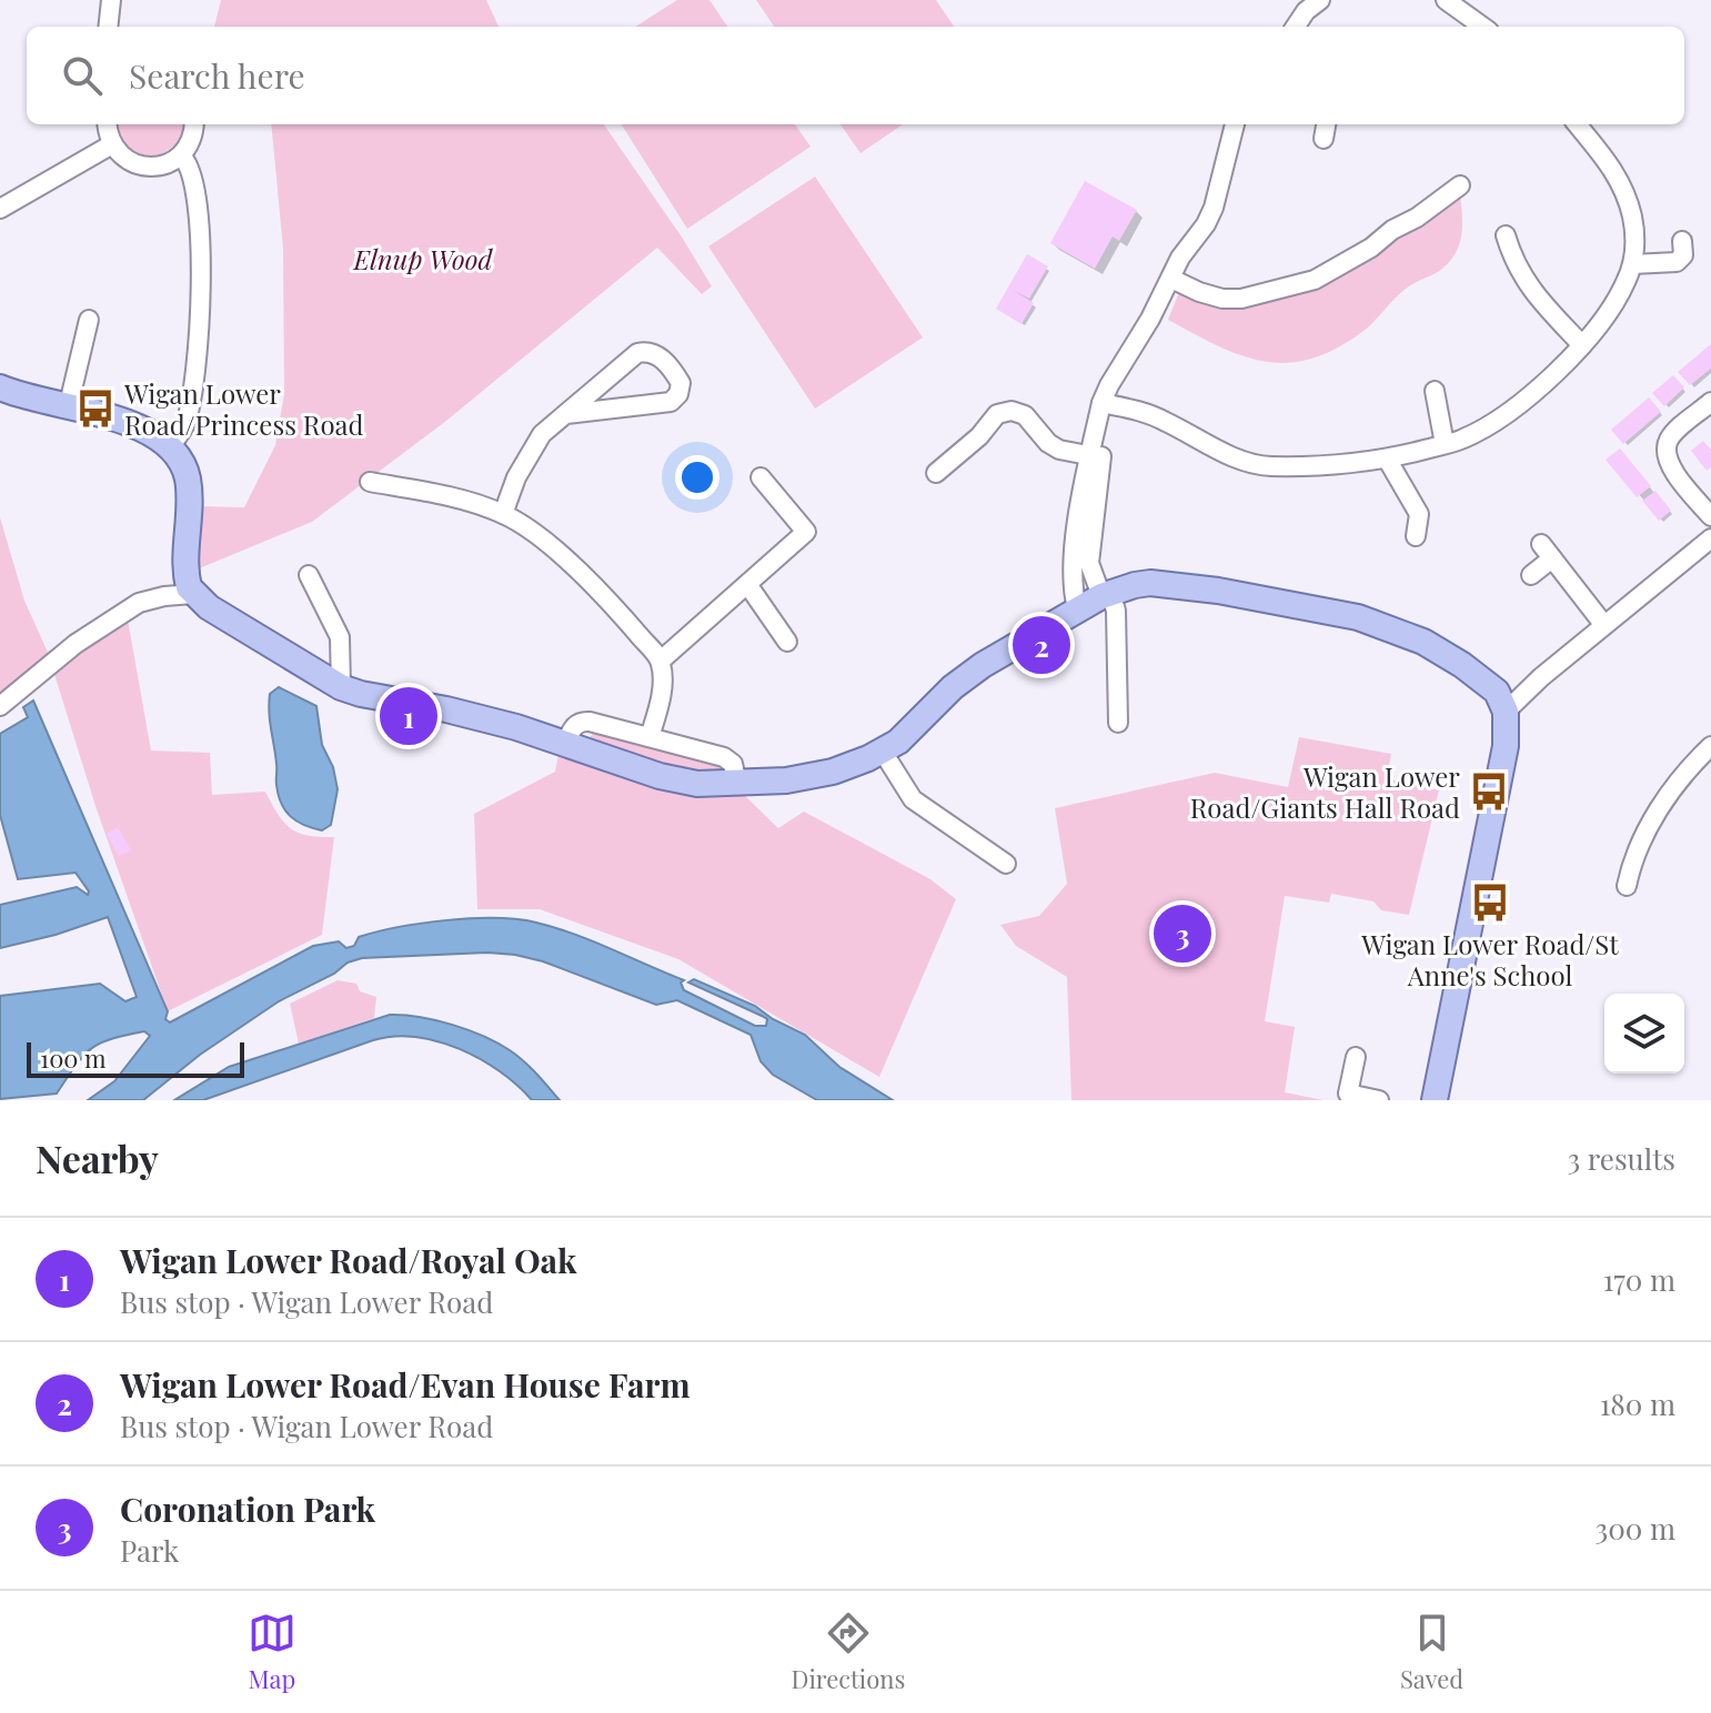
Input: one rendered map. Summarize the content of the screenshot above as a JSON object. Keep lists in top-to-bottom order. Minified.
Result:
{"parks":["Elnup Wood"],"places":{"bus stop":["Wigan Lower Road/Princess Road","Wigan Lower Road/Giants Hall Road","Wigan Lower Road/St Anne's School"]},"scale_bar":"100 m","page":{"search":"Search here","pins":["2","1","3"],"scale":"100 m","heading":["Nearby","3 results"],"list":[{"mark":"1","name":"Wigan Lower Road/Royal Oak","note":"Bus stop · Wigan Lower Road","value":"170 m"},{"mark":"2","name":"Wigan Lower Road/Evan House Farm","note":"Bus stop · Wigan Lower Road","value":"180 m"},{"mark":"3","name":"Coronation Park","note":"Park","value":"300 m"}],"nav":["Map","Directions","Saved"]}}
